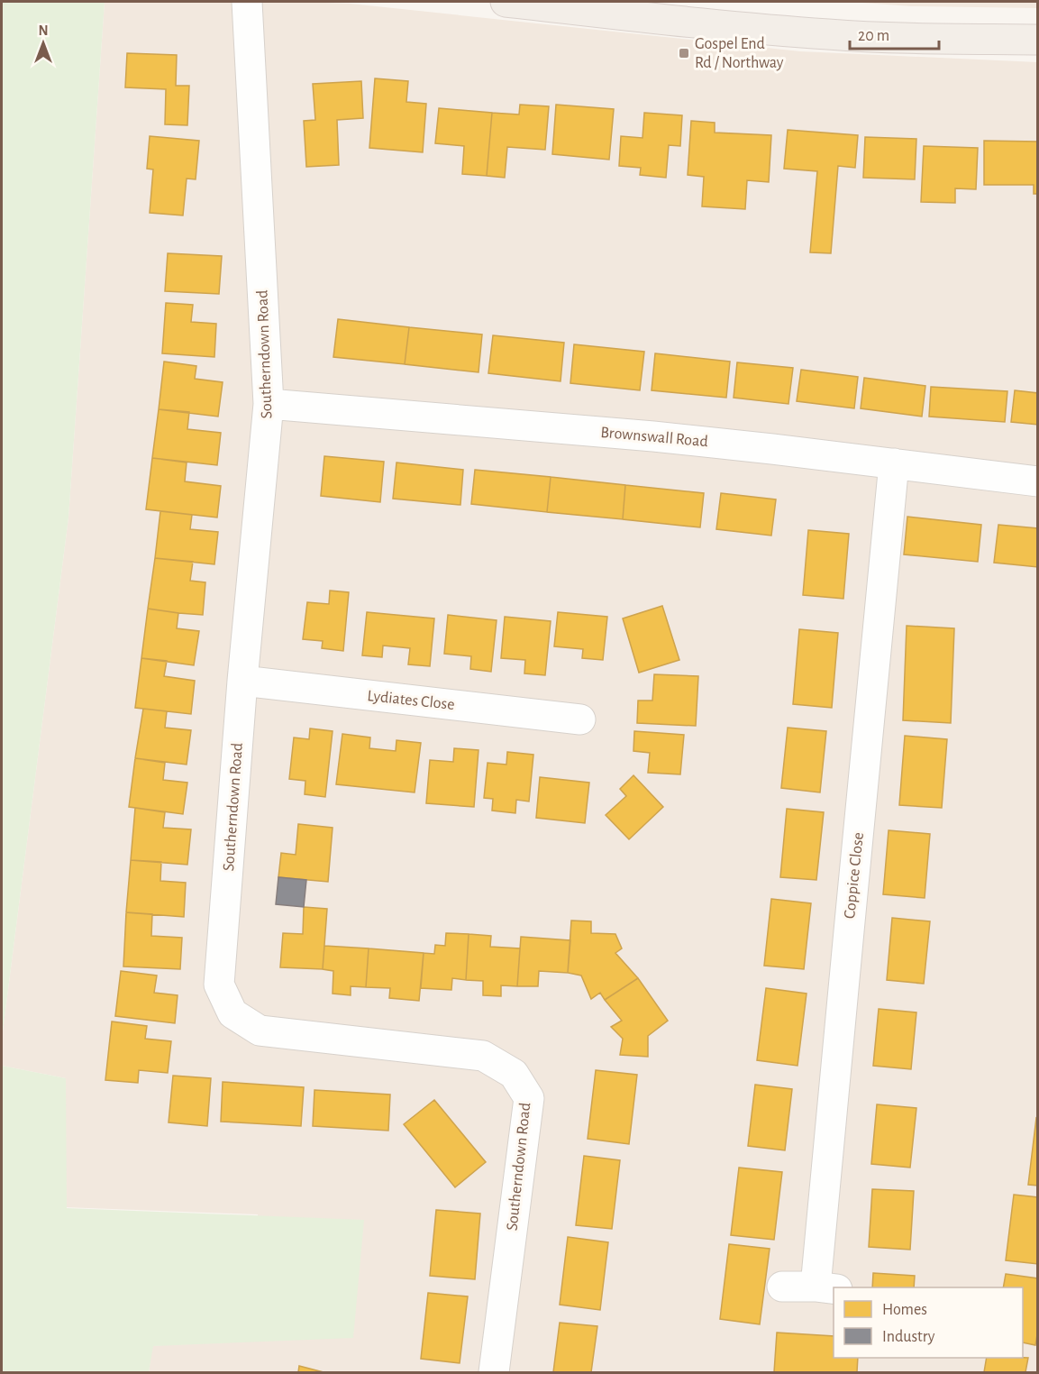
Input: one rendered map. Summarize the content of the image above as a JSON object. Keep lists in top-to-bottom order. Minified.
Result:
{"streets":{"street":["Southerndown Road","Brownswall Road","Lydiates Close","Coppice Close"]},"crossings":[["Southerndown Road","Brownswall Road"],["Southerndown Road","Lydiates Close"],["Brownswall Road","Coppice Close"]],"places":{"transit":["Gospel End Rd / Northway"]},"legend":["Homes","Industry"],"scale_bar":"20 m","north":"top"}
